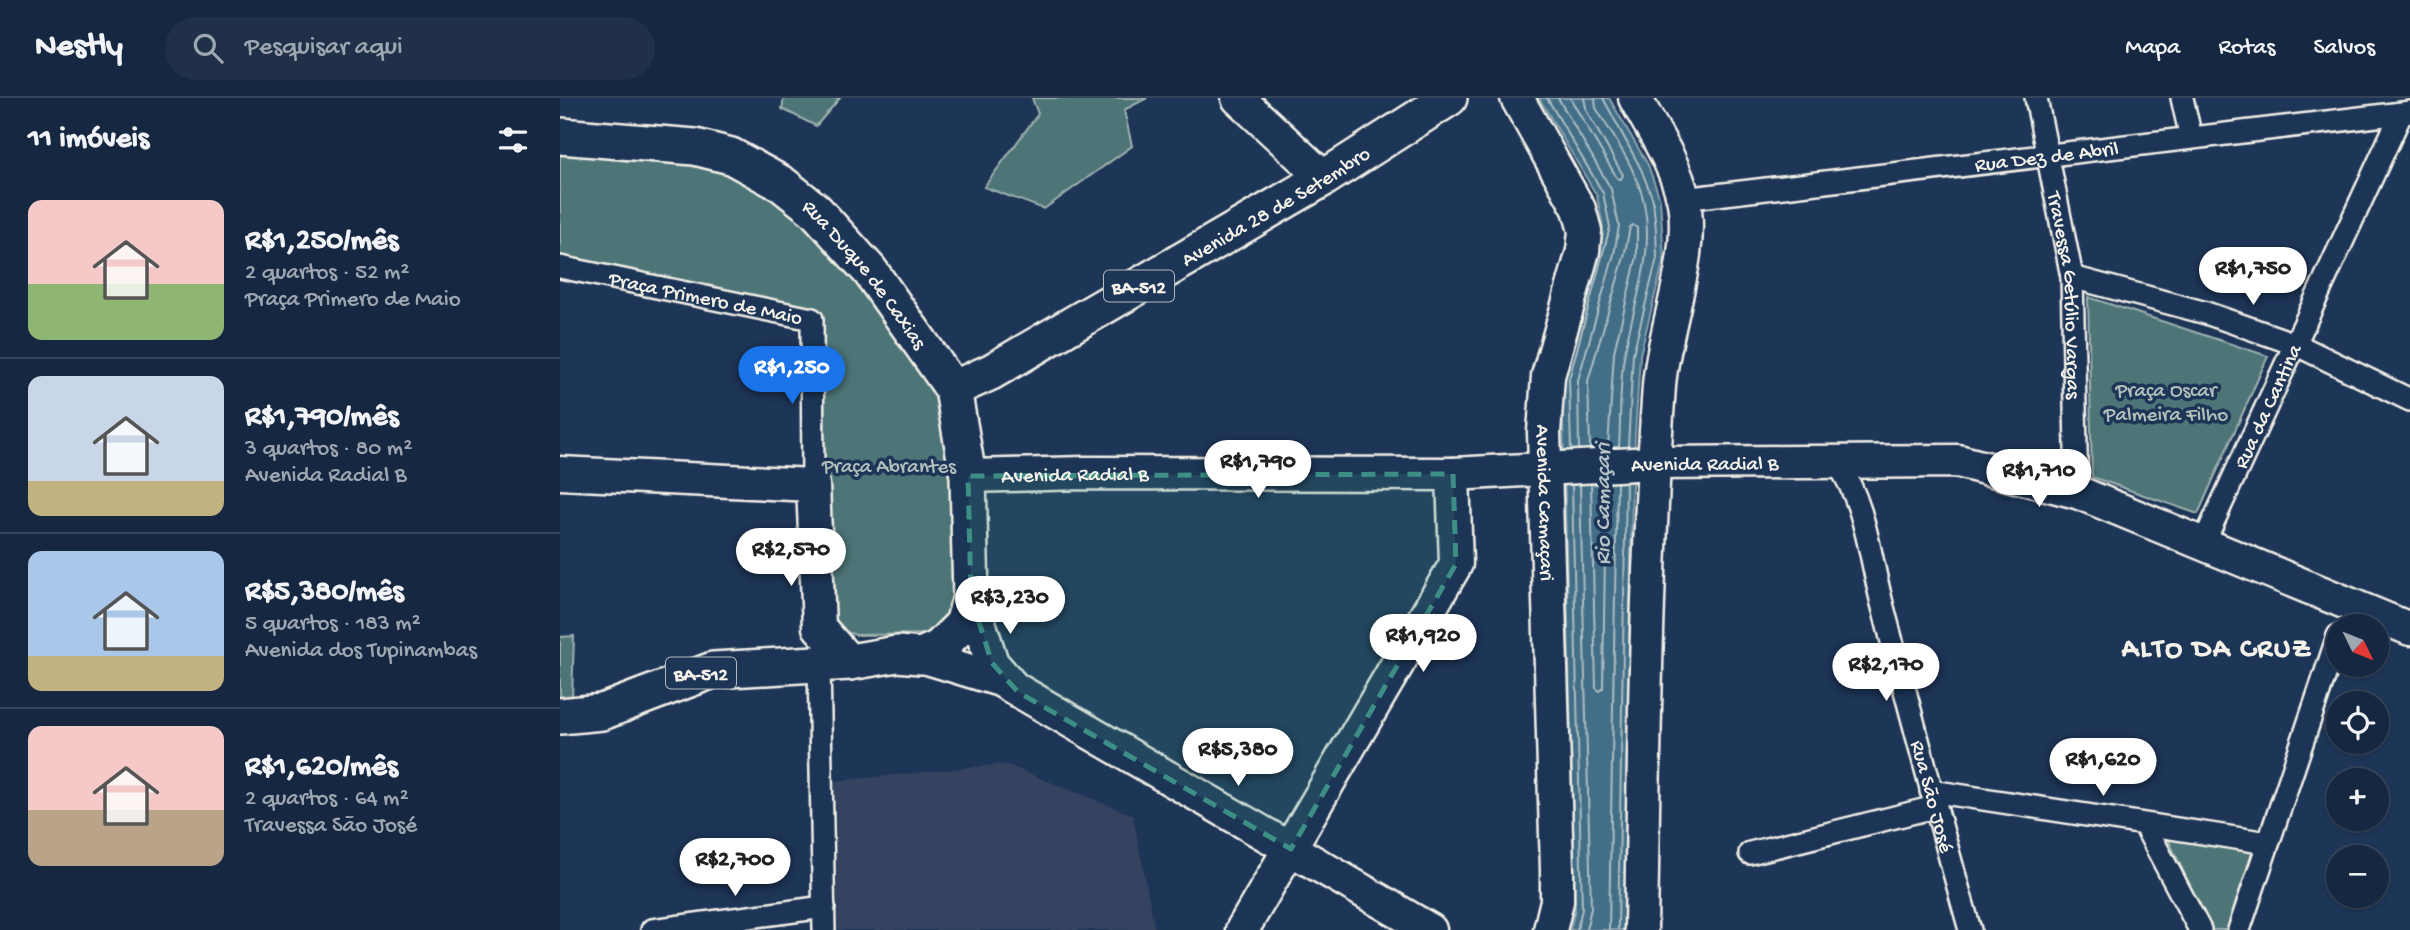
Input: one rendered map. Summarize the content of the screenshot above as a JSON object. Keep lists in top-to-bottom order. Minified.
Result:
{"streets":{"main road":["Avenida 28 de Setembro","Rua Duque de Caxias","BA-512"],"street":["Rua Dez de Abril","Travessa Getúlio Vargas","Praça Primero de Maio","Rua da Cantina","Avenida Radial B","Avenida Camaçari","Rua São José"]},"crossings":[["Rua Dez de Abril","Travessa Getúlio Vargas"],["Rua Dez de Abril","Rua da Cantina"],["Avenida 28 de Setembro","Rua Duque de Caxias"],["Rua Duque de Caxias","Avenida Radial B"],["Travessa Getúlio Vargas","Avenida Radial B"],["Rua da Cantina","Avenida Radial B"],["Avenida Radial B","Avenida Camaçari"],["Avenida Radial B","Rua São José"]],"districts":["ALTO DA CRUZ"],"water":["Rio Camaçari"],"parks":["Praça Oscar Palmeira Filho","Praça Abrantes"],"north":"bottom right","page":{"header":"Nestly","search":"Pesquisar aqui","nav":["Mapa","Rotas","Salvos"],"heading":"11 imóveis","list":[{"name":"R$1,250/mês","note":"2 quartos · 52 m² · Praça Primero de Maio"},{"name":"R$1,790/mês","note":"3 quartos · 80 m² · Avenida Radial B"},{"name":"R$5,380/mês","note":"5 quartos · 183 m² · Avenida dos Tupinambas"},{"name":"R$1,620/mês","note":"2 quartos · 64 m² · Travessa São José"}],"price":["R$1,750","R$1,250","R$1,790","R$1,710","R$2,570","R$3,230","R$1,920","R$2,170","R$5,380","R$1,620","R$2,700"],"map_buttons":["+","−"]}}
